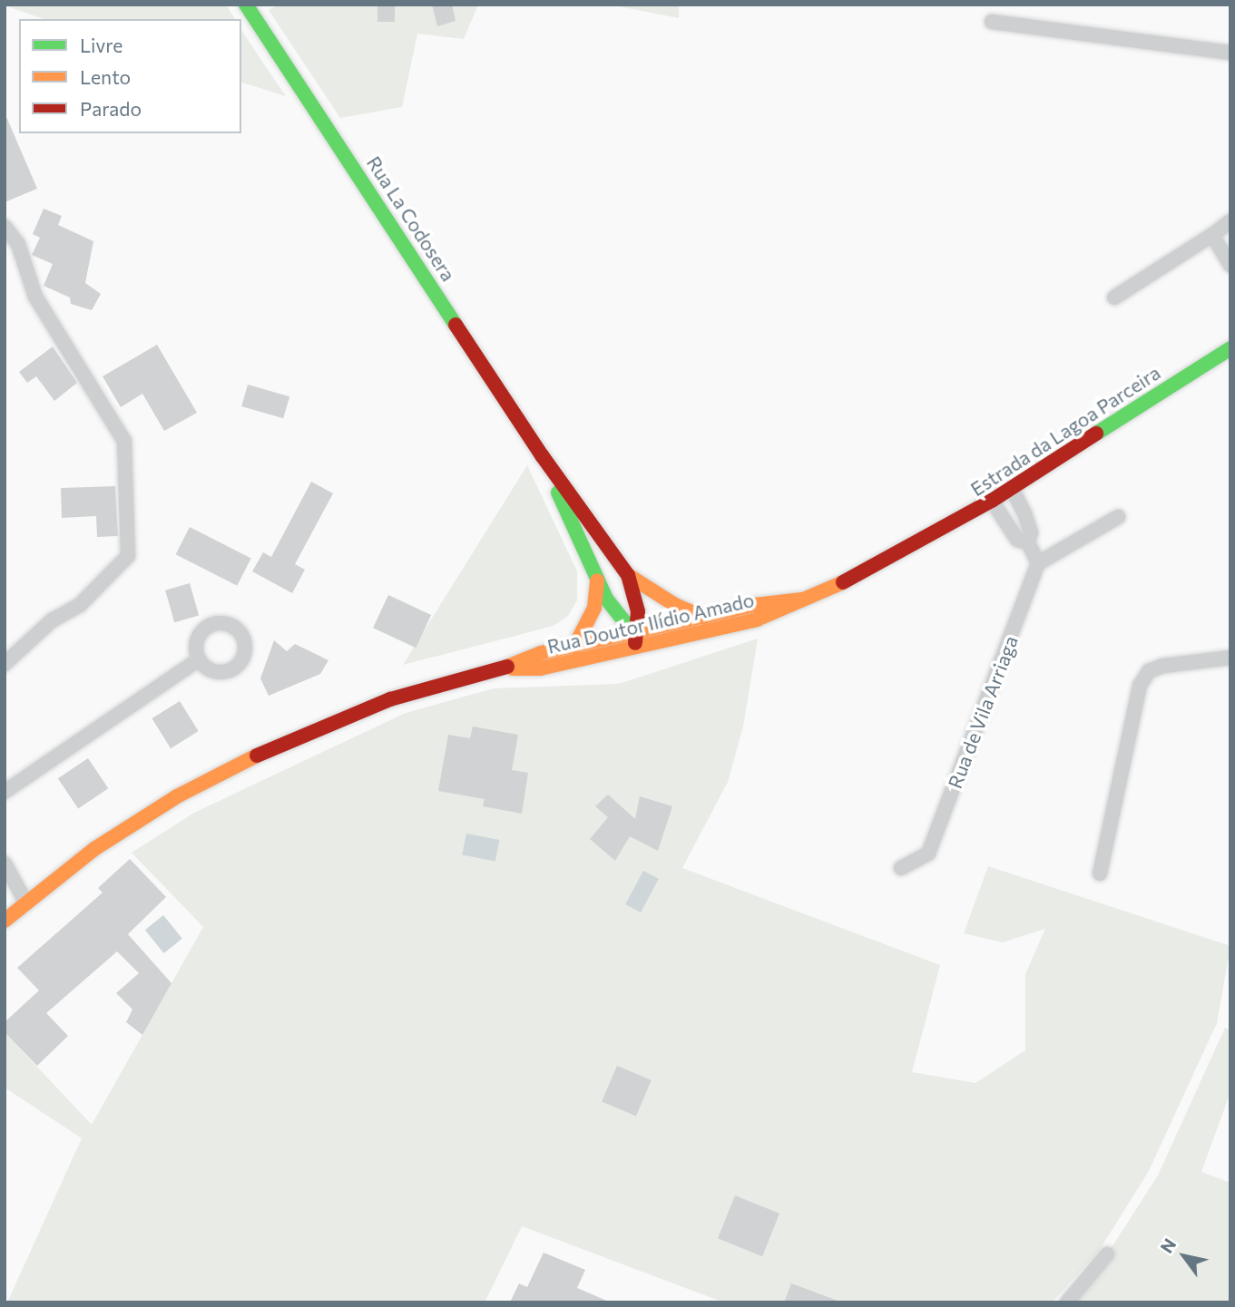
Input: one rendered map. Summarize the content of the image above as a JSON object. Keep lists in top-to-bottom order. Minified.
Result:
{"streets":{"street":["Rua La Codosera","Estrada da Lagoa Parceira","Rua Doutor Ilídio Amado","Rua de Vila Arriaga"]},"crossings":[["Estrada da Lagoa Parceira","Rua Doutor Ilídio Amado"]],"legend":["Livre","Lento","Parado"],"north":"top left"}
